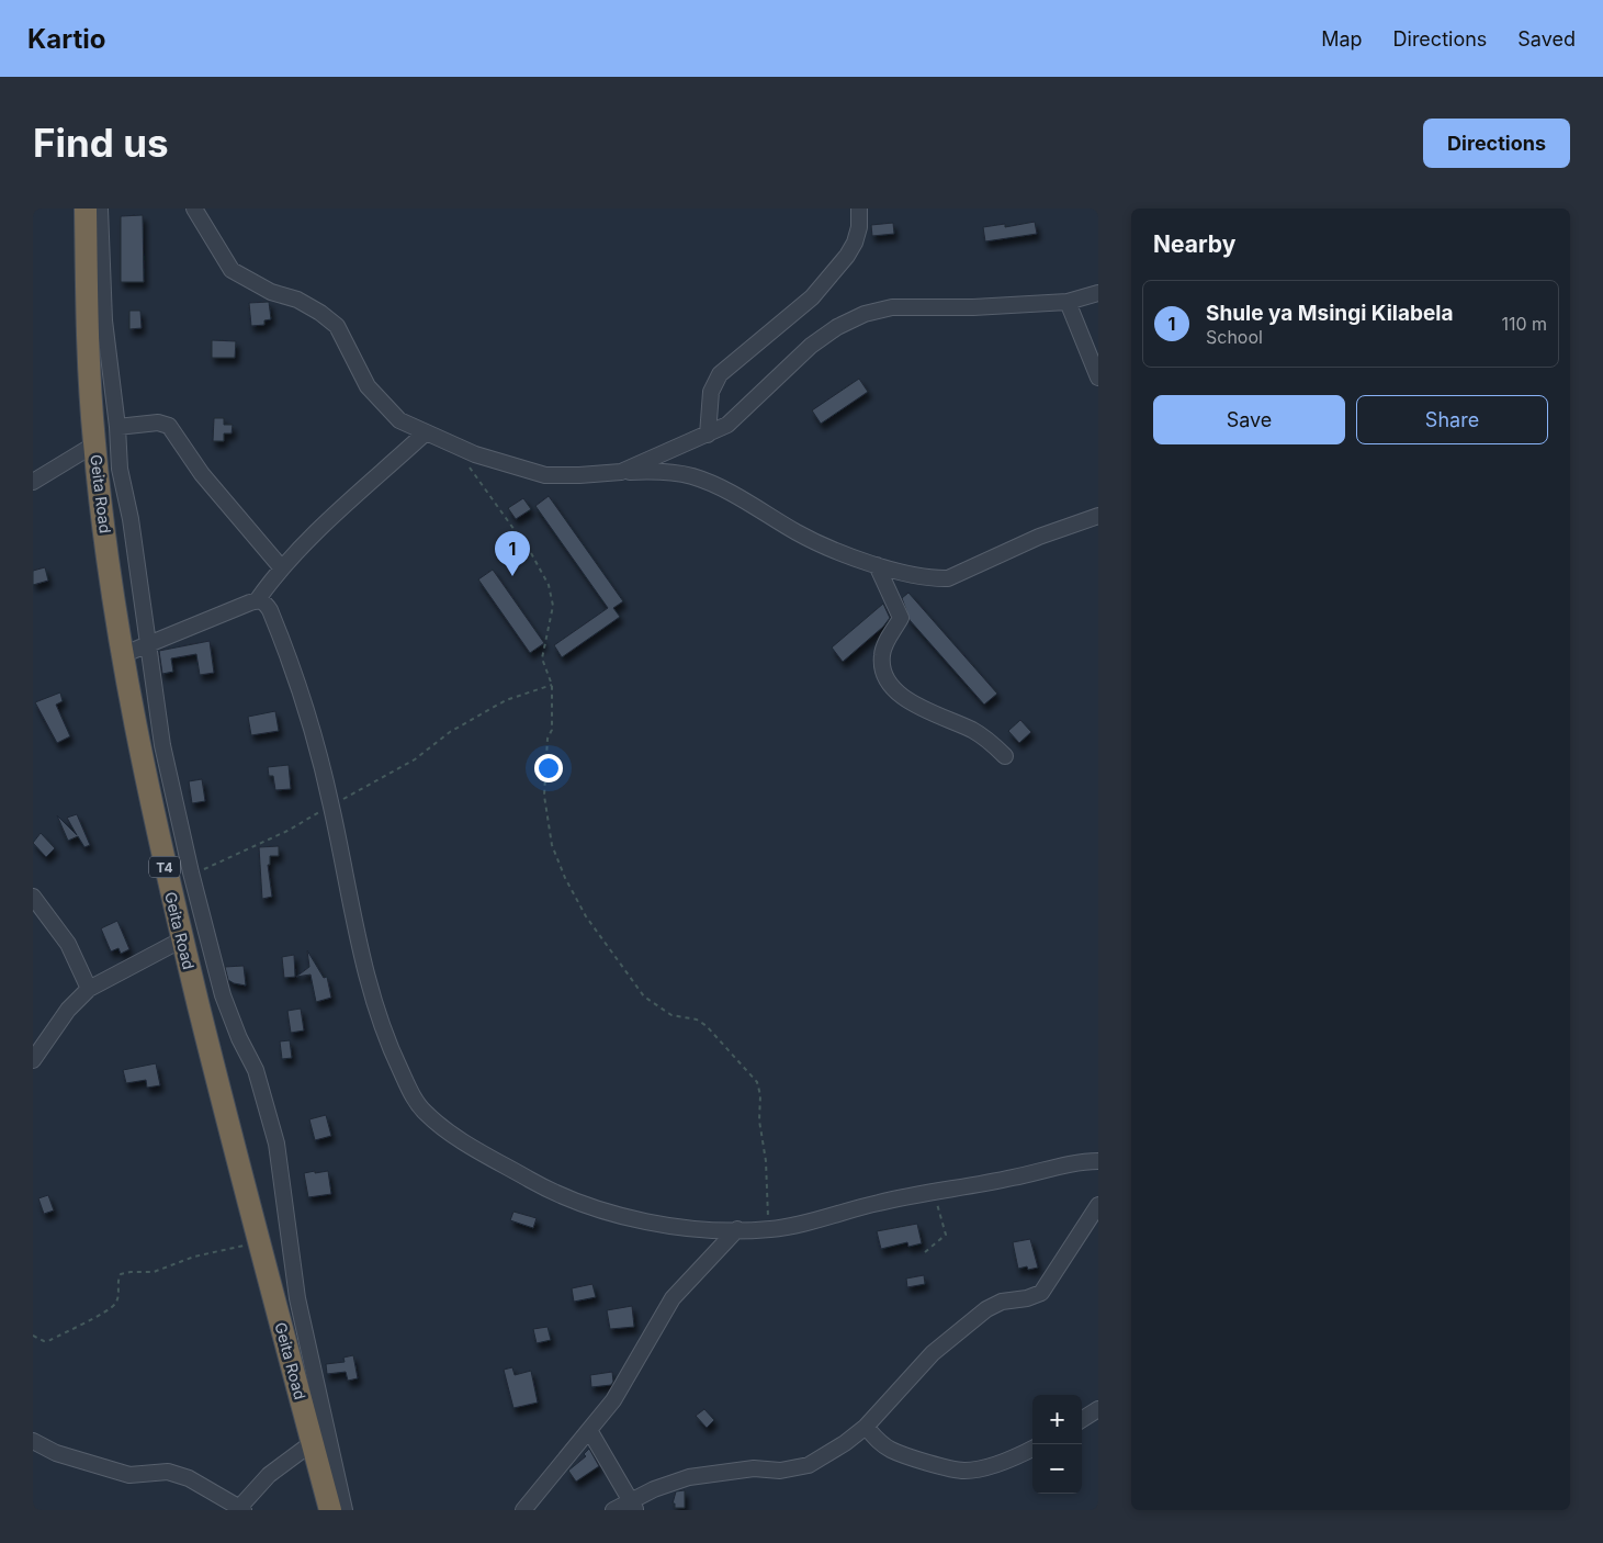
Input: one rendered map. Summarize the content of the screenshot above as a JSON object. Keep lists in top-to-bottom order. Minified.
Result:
{"streets":{"highway":["Geita Road","T4"]},"page":{"header":"Kartio","nav":["Map","Directions","Saved"],"buttons":["Directions",["Save","Share"]],"title":"Find us","heading":"Nearby","list":[{"mark":"1","name":"Shule ya Msingi Kilabela","note":"School","value":"110 m"}],"pins":"1","map_buttons":["+","−"]}}
